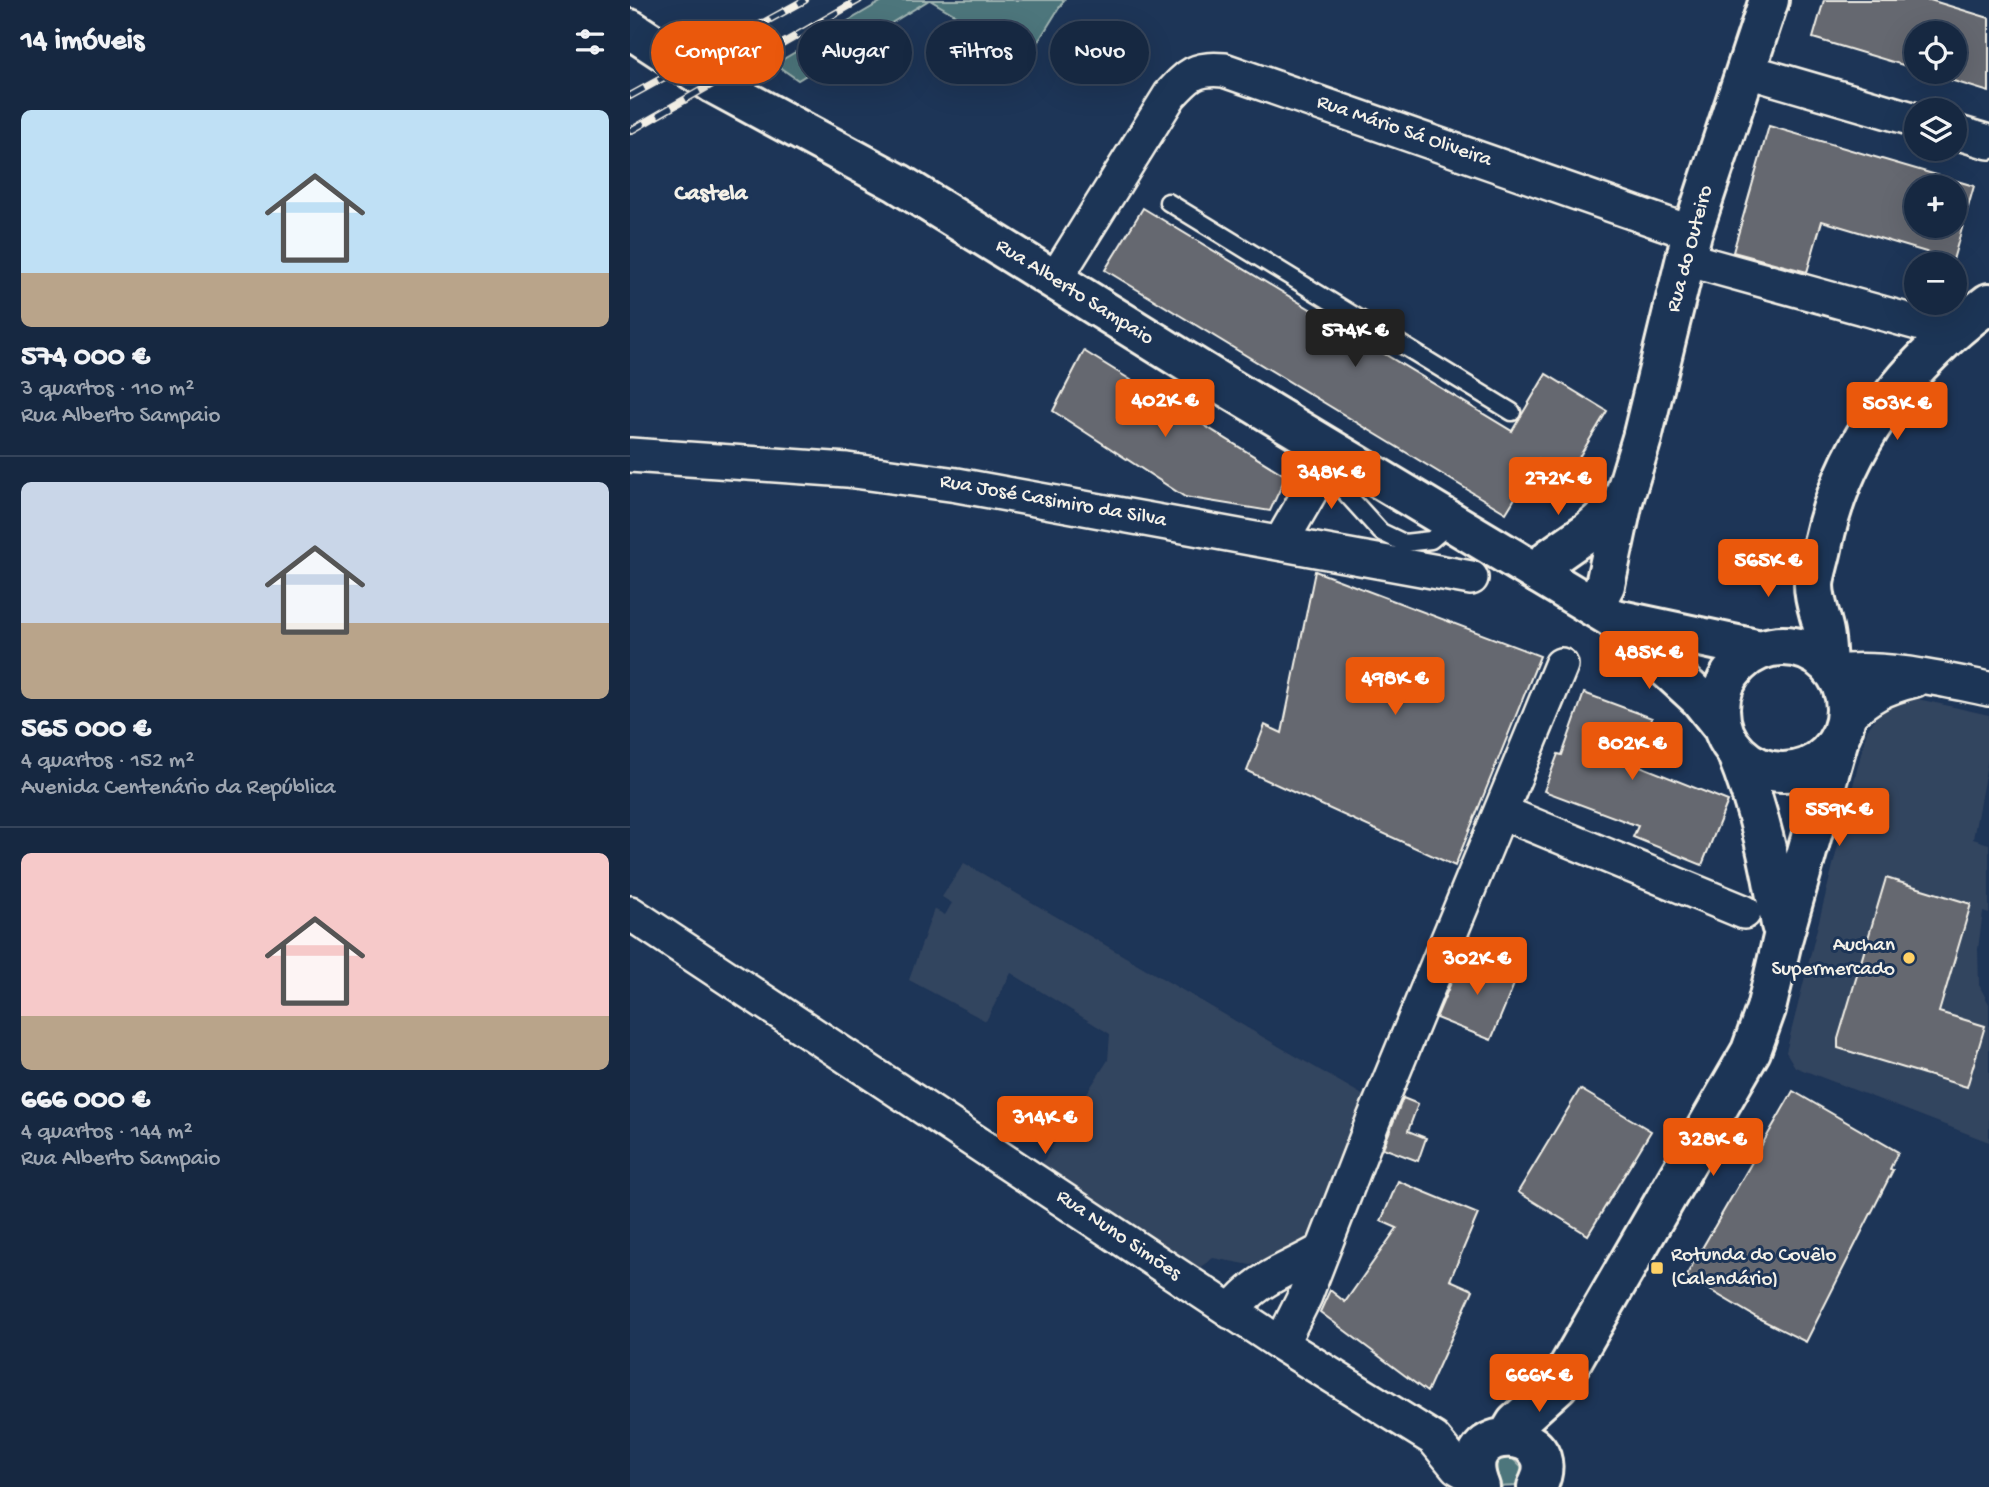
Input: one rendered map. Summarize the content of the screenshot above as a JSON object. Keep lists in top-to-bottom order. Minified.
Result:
{"streets":{"main road":["Rua do Outeiro","Rua Alberto Sampaio"],"street":["Rua Mário Sá Oliveira","Rua José Casimiro da Silva","Rua Nuno Simões"]},"crossings":[["Rua Mário Sá Oliveira","Rua do Outeiro"],["Rua Mário Sá Oliveira","Rua Alberto Sampaio"],["Rua do Outeiro","Rua Alberto Sampaio"],["Rua Alberto Sampaio","Rua Nuno Simões"]],"districts":["Castela"],"places":{"other":["Auchan Supermercado"],"transit":["Rotunda do Covêlo (Calendário)"]},"page":{"heading":"14 imóveis","map_buttons":["+","−"],"chip":["Comprar","Alugar","Filtros","Novo"],"list":[{"name":"574 000 €","note":"3 quartos · 110 m² · Rua Alberto Sampaio"},{"name":"565 000 €","note":"4 quartos · 152 m² · Avenida Centenário da República"},{"name":"666 000 €","note":"4 quartos · 144 m² · Rua Alberto Sampaio"}],"price":["574K €","402K €","503K €","348K €","272K €","565K €","485K €","498K €","802K €","559K €","302K €","314K €","328K €","666K €"]}}
